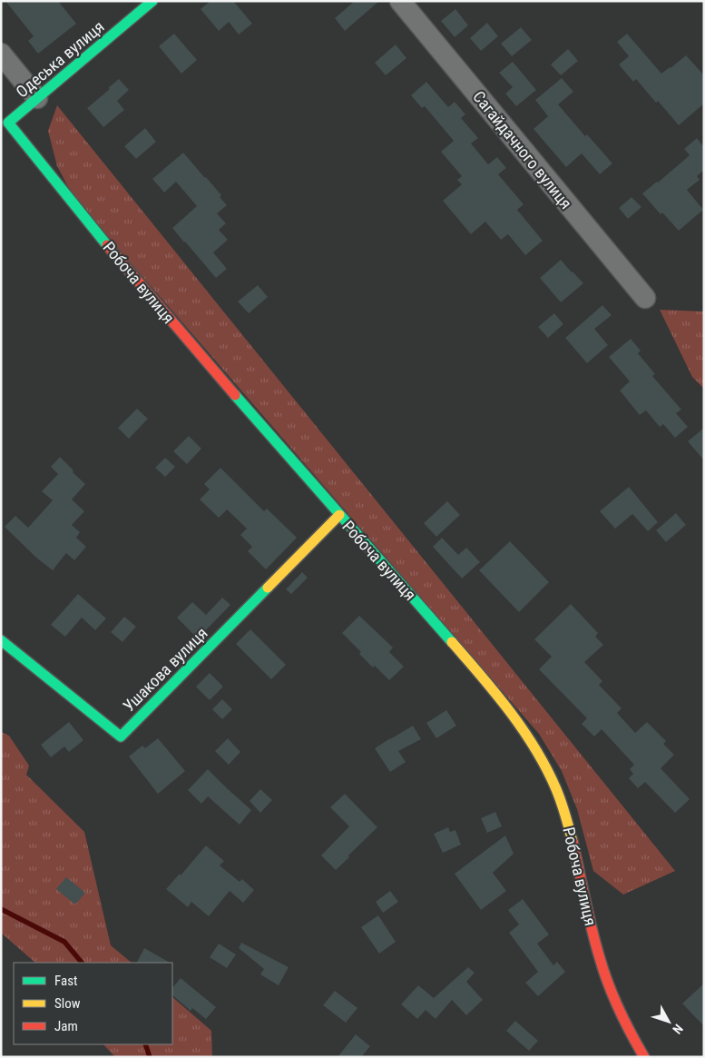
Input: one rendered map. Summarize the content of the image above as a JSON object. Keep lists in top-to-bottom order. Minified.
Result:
{"streets":{"street":["Одеська вулиця","Сагайдачного вулиця","Робоча вулиця","Ушакова вулиця"]},"crossings":[["Одеська вулиця","Робоча вулиця"],["Робоча вулиця","Ушакова вулиця"]],"legend":["Fast","Slow","Jam"],"north":"bottom right"}
